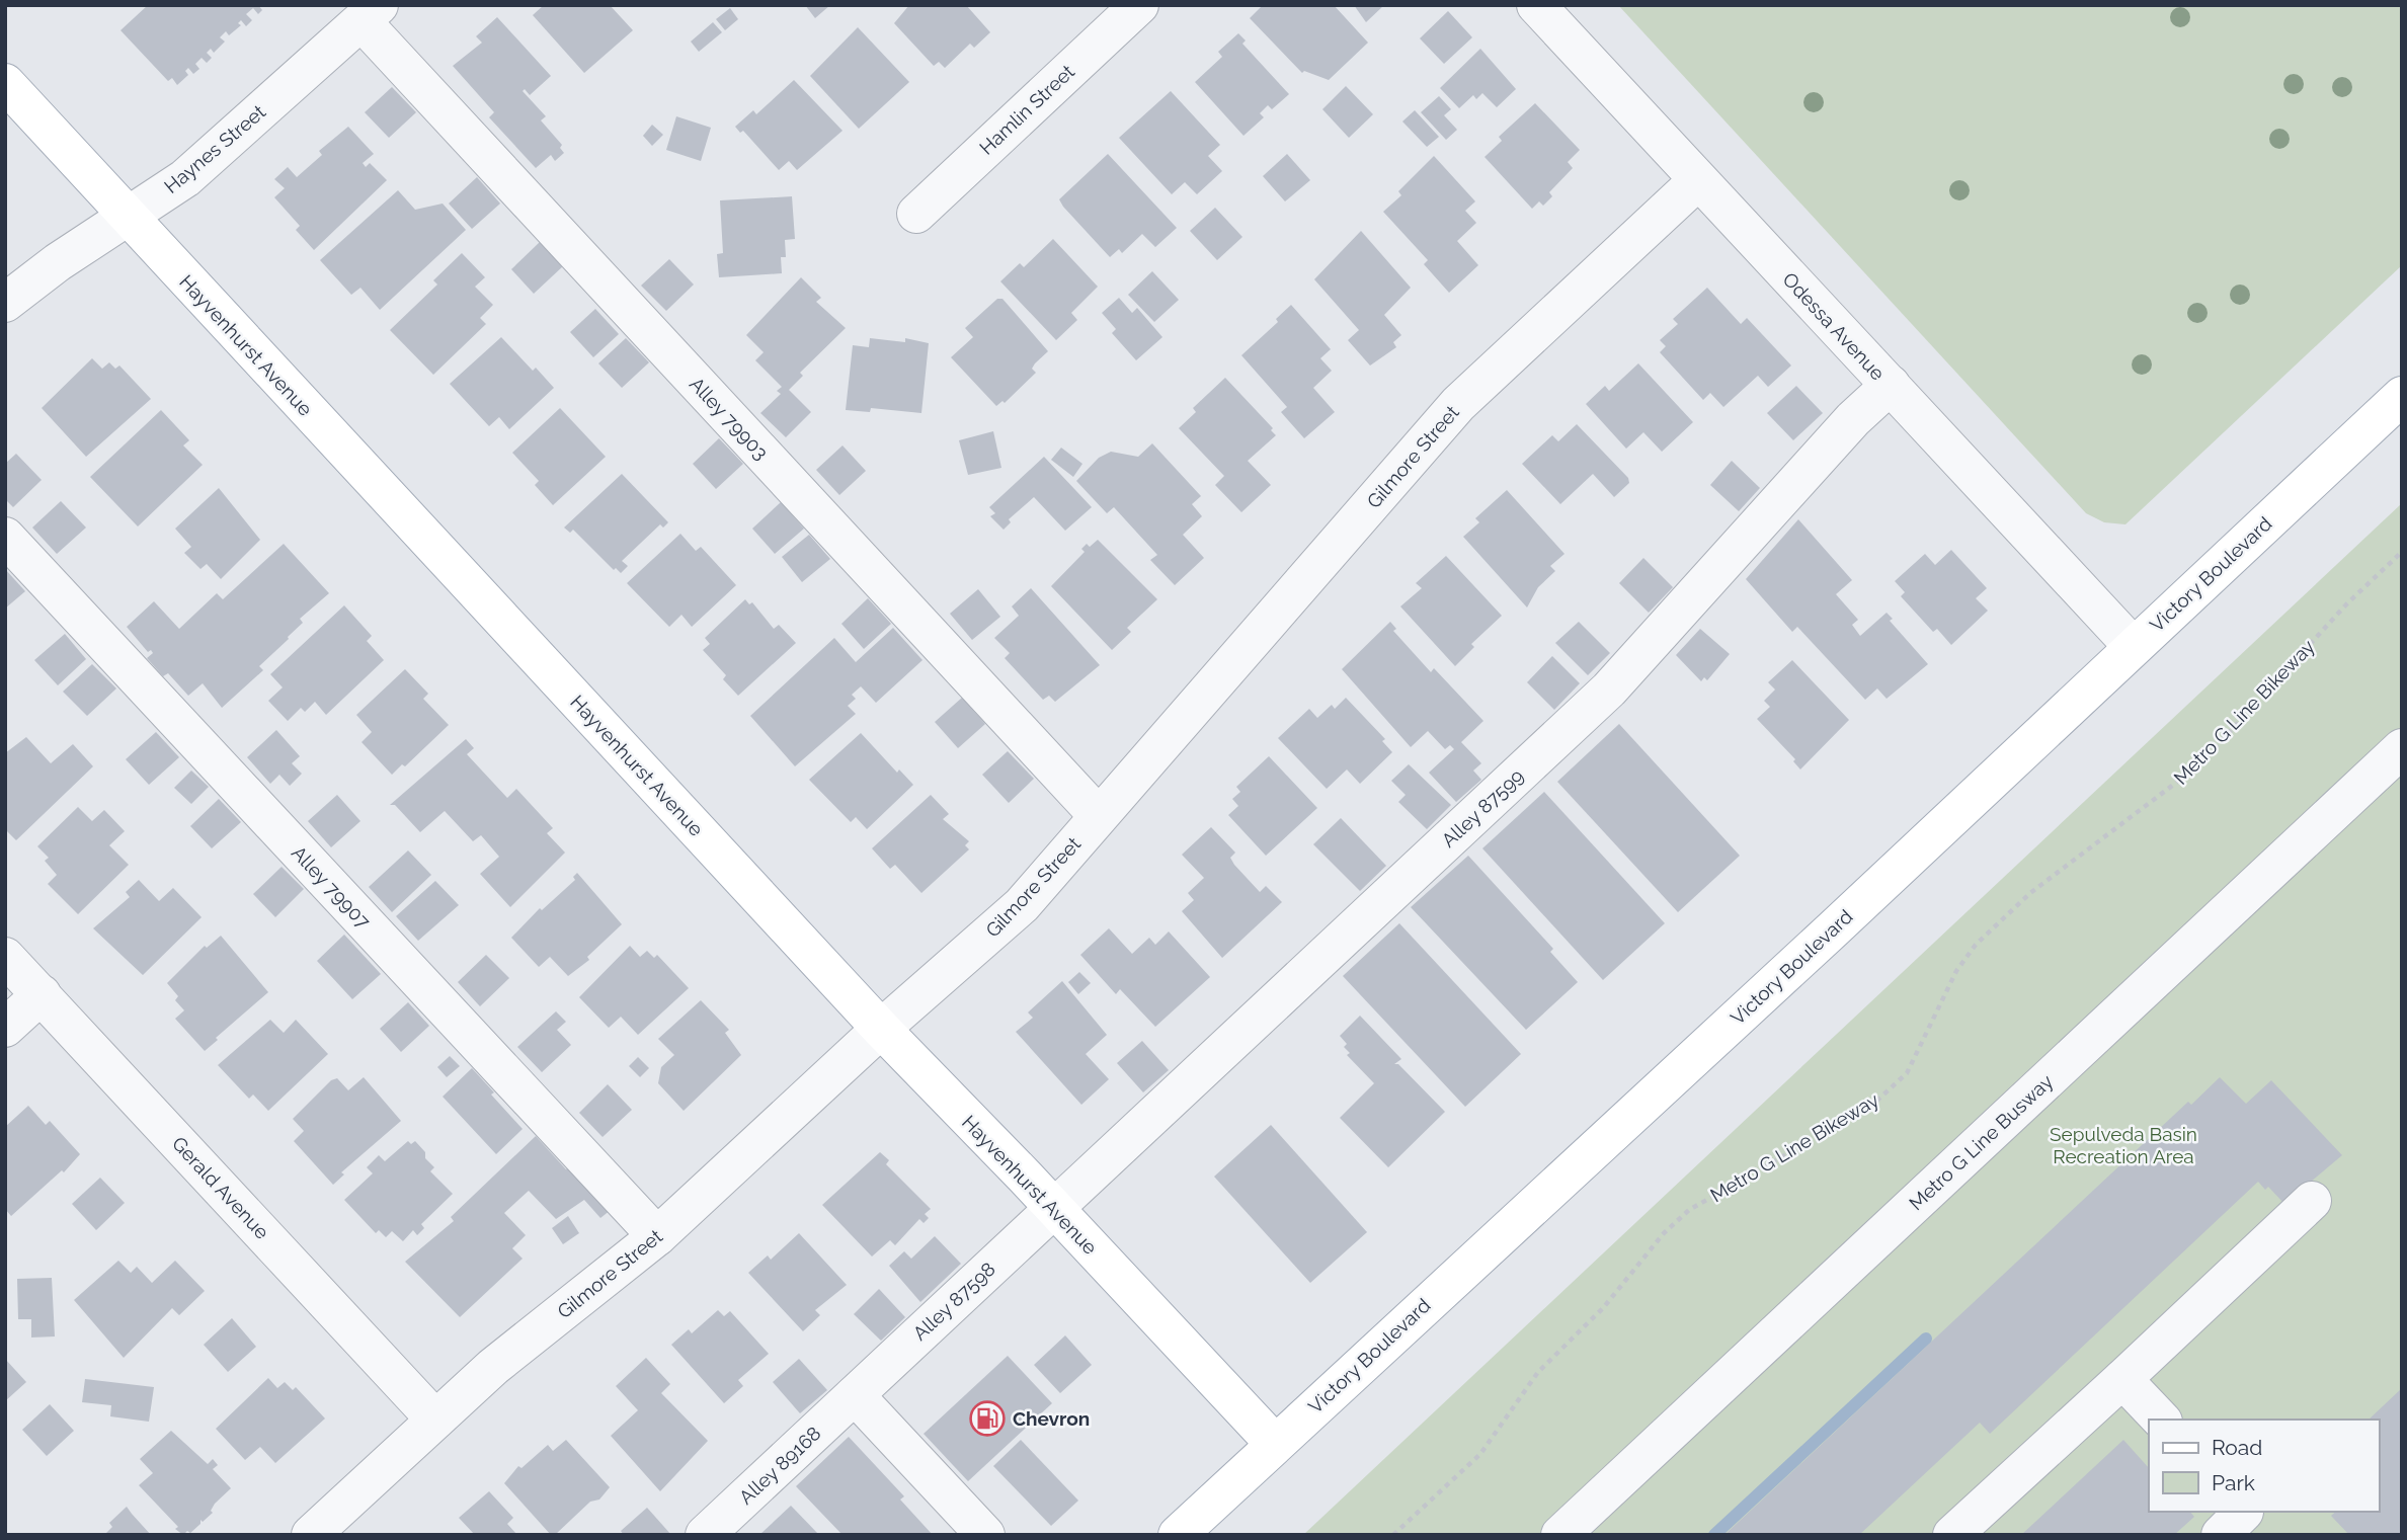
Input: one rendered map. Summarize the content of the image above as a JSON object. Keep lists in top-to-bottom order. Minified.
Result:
{"streets":{"main road":["Hayvenhurst Avenue","Victory Boulevard"],"street":["Hamlin Street","Haynes Street","Odessa Avenue","Alley 79903","Gilmore Street","Alley 87599","Alley 79907","Metro G Line Busway","Gerald Avenue","Alley 87598","Alley 89168"],"path":["Metro G Line Bikeway"]},"crossings":[["Haynes Street","Hayvenhurst Avenue"],["Haynes Street","Alley 79903"],["Odessa Avenue","Gilmore Street"],["Odessa Avenue","Victory Boulevard"],["Odessa Avenue","Alley 87599"],["Hayvenhurst Avenue","Gilmore Street"],["Hayvenhurst Avenue","Victory Boulevard"],["Hayvenhurst Avenue","Alley 87599"],["Hayvenhurst Avenue","Alley 87598"],["Alley 79903","Gilmore Street"],["Gilmore Street","Alley 79907"],["Gilmore Street","Gerald Avenue"],["Alley 87599","Alley 87598"],["Alley 87598","Alley 89168"]],"parks":["Sepulveda Basin Recreation Area"],"places":{"fuel station":["Chevron"]},"legend":["Road","Park"]}
